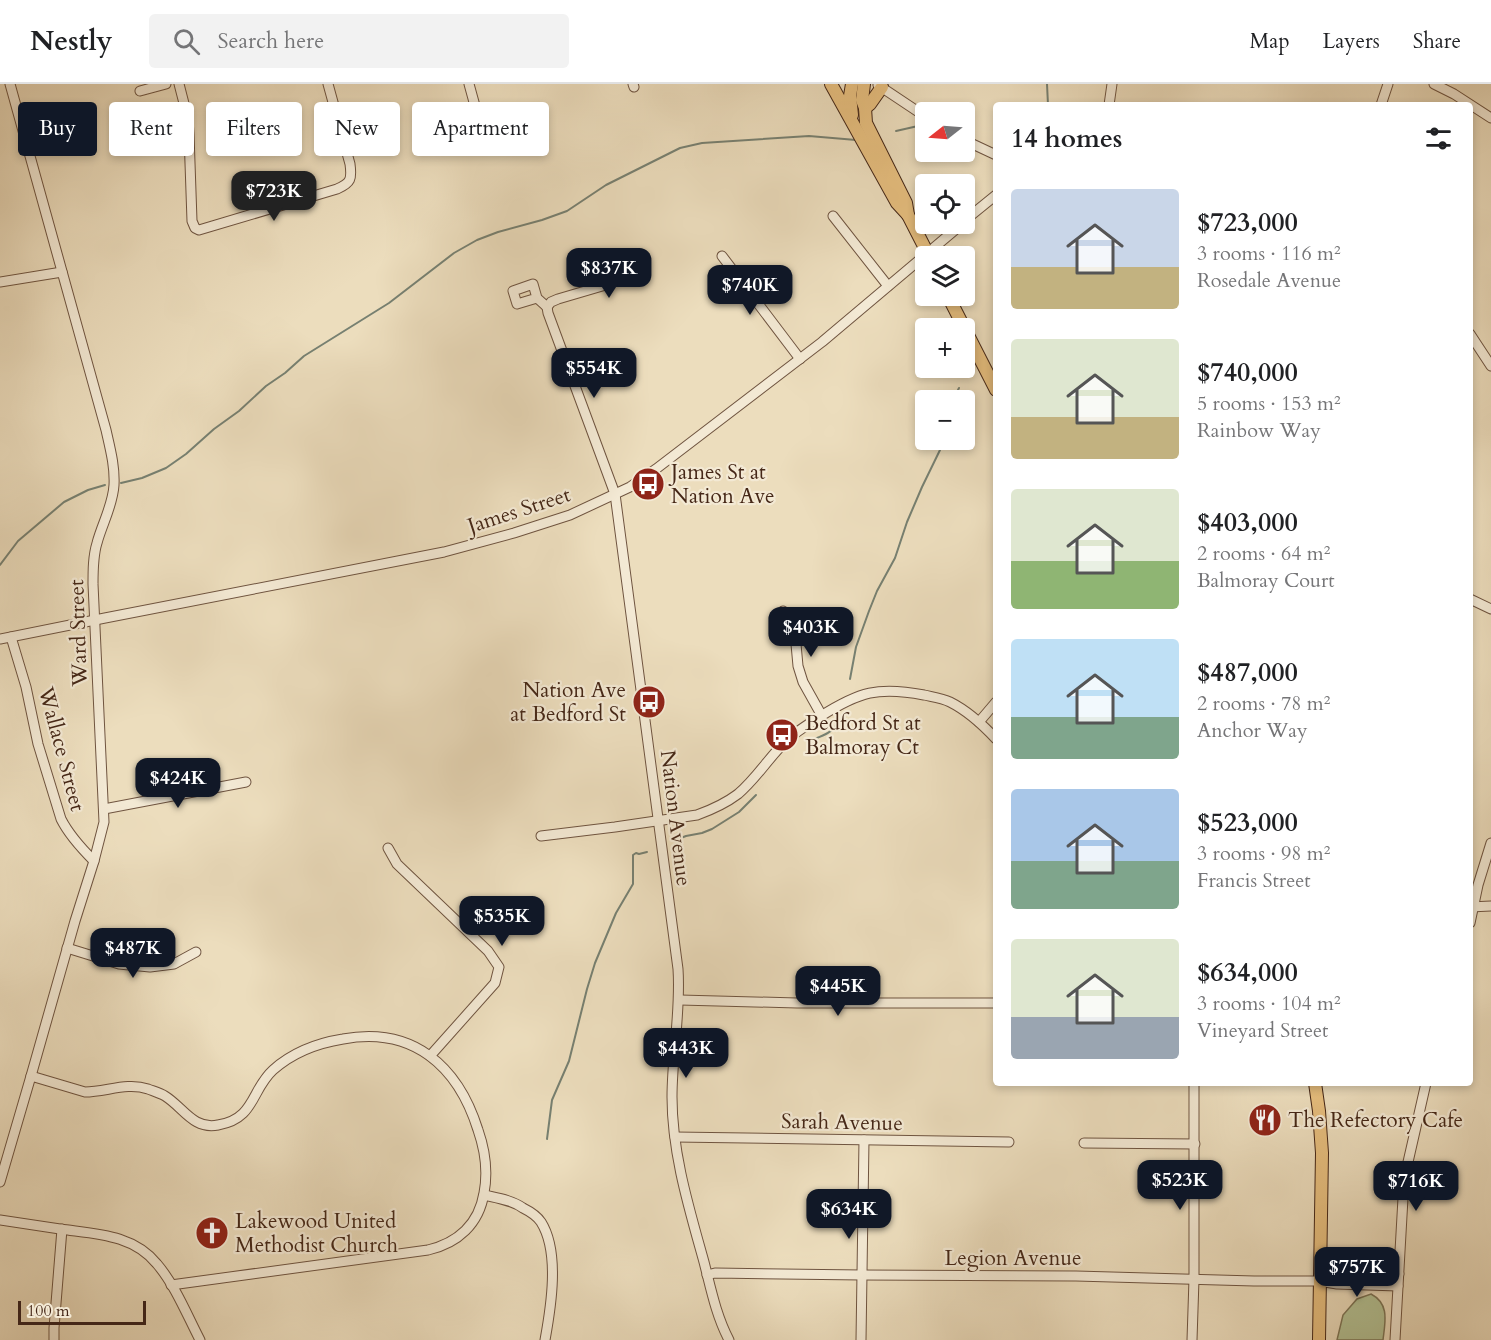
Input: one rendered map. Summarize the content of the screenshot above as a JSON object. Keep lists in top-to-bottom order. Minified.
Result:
{"streets":{"street":["James Street","Ward Street","Wallace Street","Nation Avenue","Sarah Avenue","Legion Avenue"]},"crossings":[["James Street","Ward Street"],["James Street","Wallace Street"],["James Street","Nation Avenue"],["Ward Street","Wallace Street"],["Nation Avenue","Sarah Avenue"],["Nation Avenue","Legion Avenue"]],"places":{"bus stop":["James St at Nation Ave","Nation Ave at Bedford St","Bedford St at Balmoray Ct"],"restaurant":["The Refectory Cafe"],"church":["Lakewood United Methodist Church"]},"scale_bar":"100 m","north":"left","page":{"header":"Nestly","search":"Search here","nav":["Map","Layers","Share"],"map_buttons":["+","−"],"chip":["Buy","Rent","Filters","New","Apartment"],"heading":"14 homes","price":["$723K","$837K","$740K","$554K","$403K","$424K","$535K","$487K","$445K","$443K","$523K","$716K","$634K","$757K"],"list":[{"name":"$723,000","note":"3 rooms · 116 m² · Rosedale Avenue"},{"name":"$740,000","note":"5 rooms · 153 m² · Rainbow Way"},{"name":"$403,000","note":"2 rooms · 64 m² · Balmoray Court"},{"name":"$487,000","note":"2 rooms · 78 m² · Anchor Way"},{"name":"$523,000","note":"3 rooms · 98 m² · Francis Street"},{"name":"$634,000","note":"3 rooms · 104 m² · Vineyard Street"}],"scale":"100 m"}}
